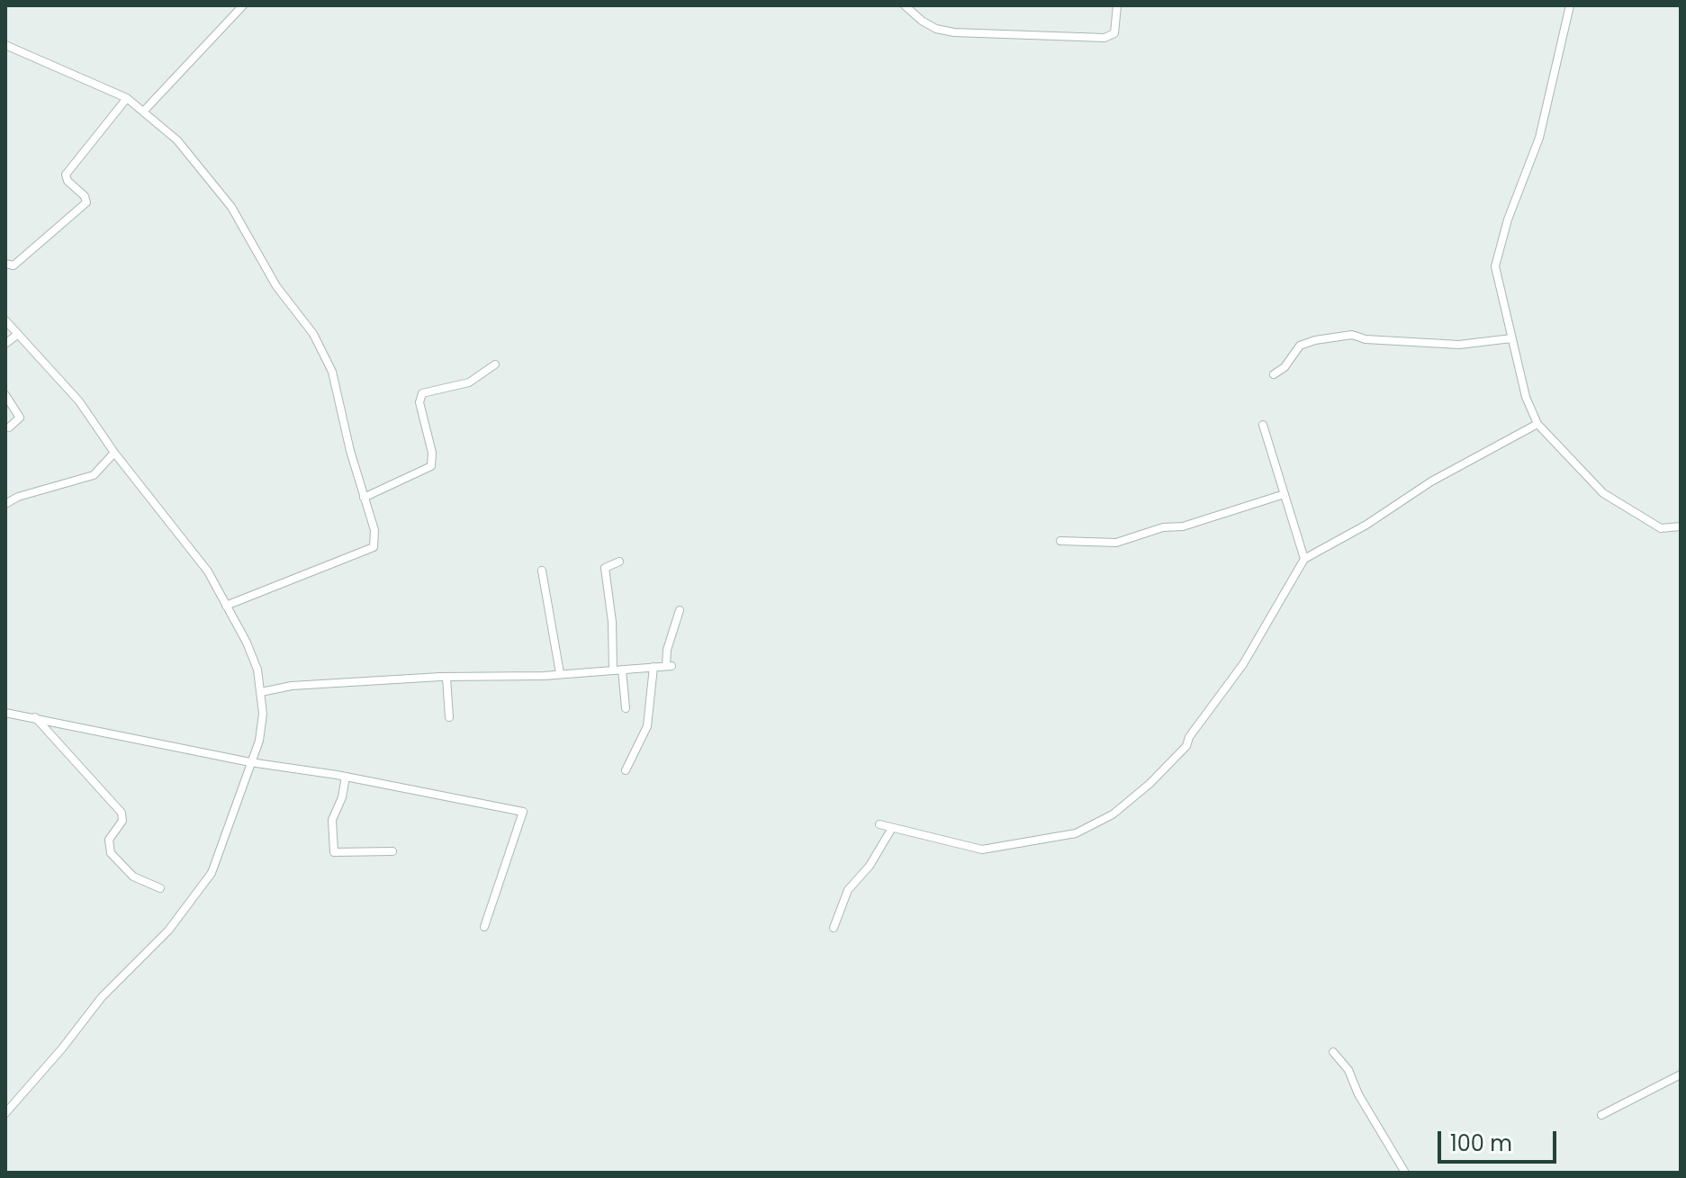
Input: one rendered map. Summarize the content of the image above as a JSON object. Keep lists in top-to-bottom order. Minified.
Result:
{"scale_bar":"100 m"}
